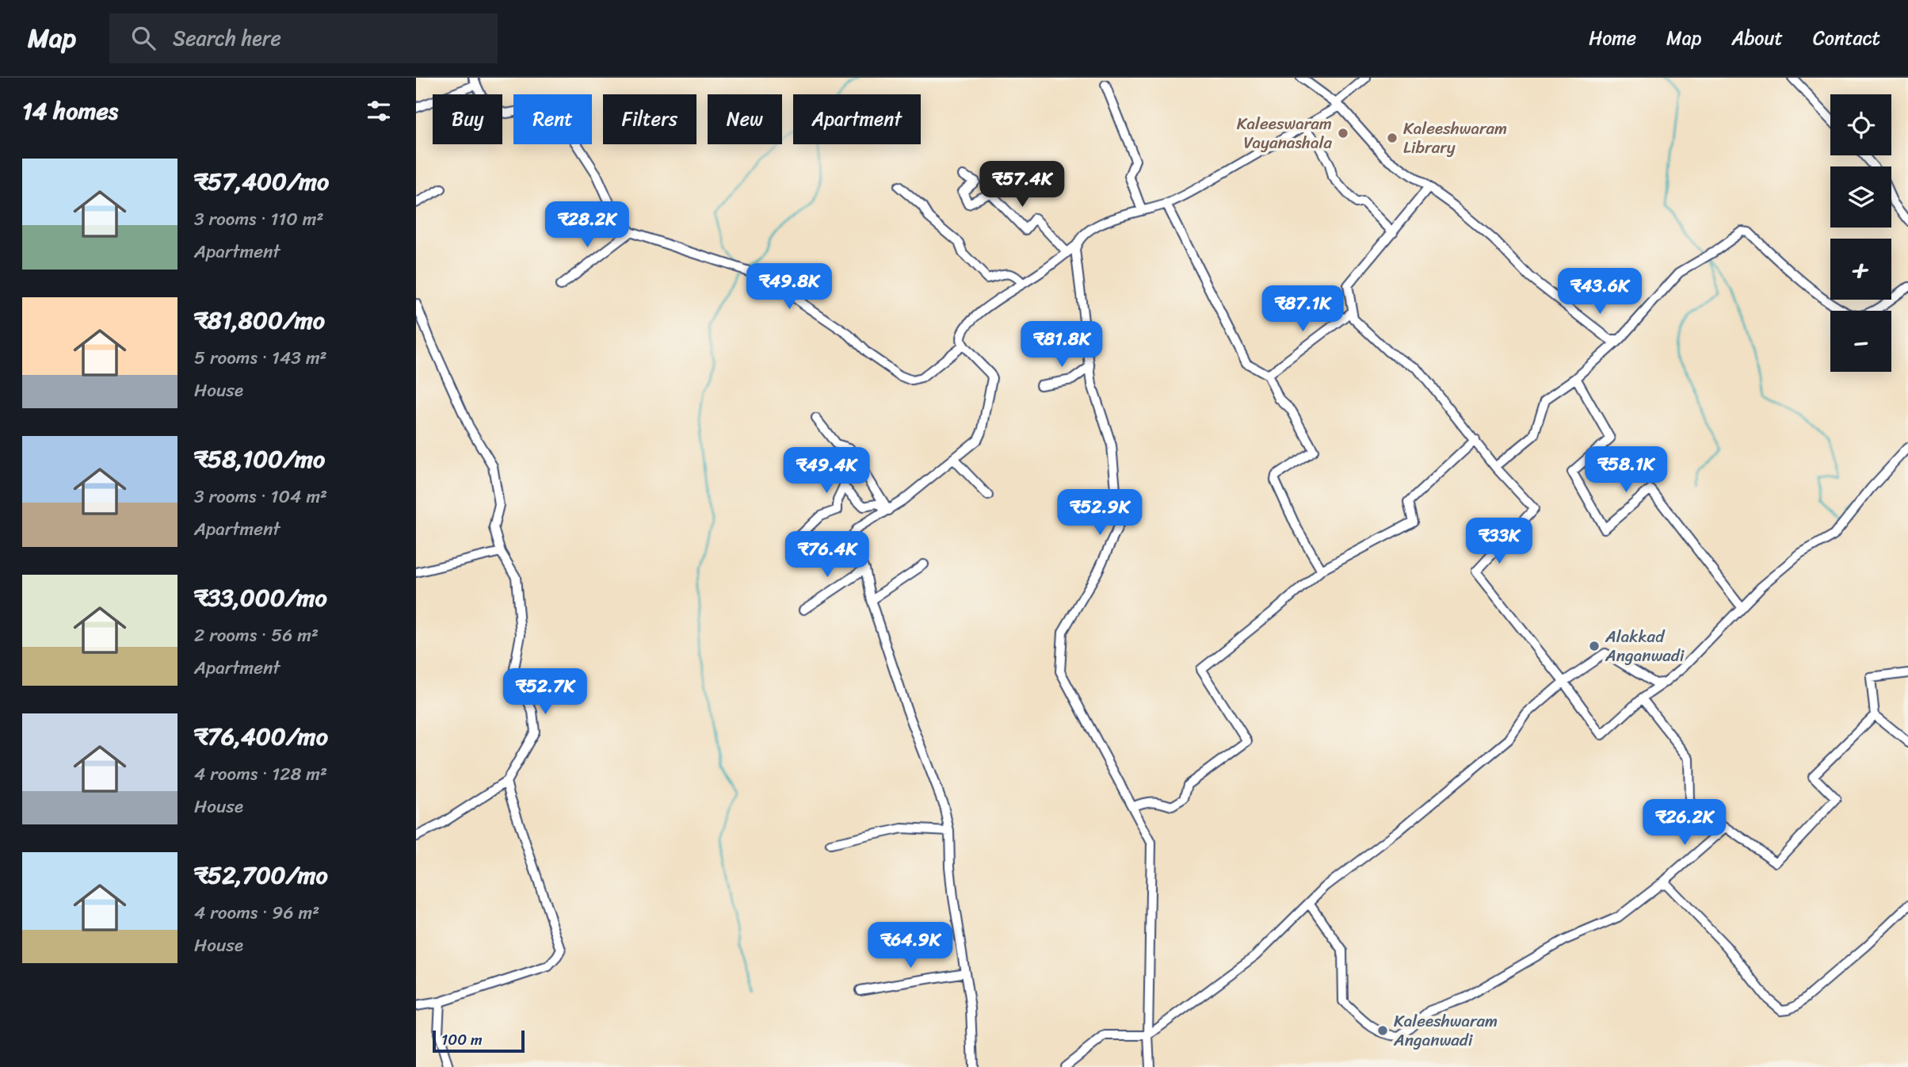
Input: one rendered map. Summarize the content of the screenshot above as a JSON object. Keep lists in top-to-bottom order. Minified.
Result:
{"places":["Kaleeswaram Vayanashala","Kaleeshwaram Library","Alakkad Anganwadi","Kaleeshwaram Anganwadi"],"scale_bar":"100 m","page":{"header":"Map","search":"Search here","nav":["Home","Map","About","Contact"],"heading":"14 homes","map_buttons":["+","−"],"chip":["Buy","Rent","Filters","New","Apartment"],"list":[{"name":"₹57,400/mo","note":"3 rooms · 110 m² · Apartment"},{"name":"₹81,800/mo","note":"5 rooms · 143 m² · House"},{"name":"₹58,100/mo","note":"3 rooms · 104 m² · Apartment"},{"name":"₹33,000/mo","note":"2 rooms · 56 m² · Apartment"},{"name":"₹76,400/mo","note":"4 rooms · 128 m² · House"},{"name":"₹52,700/mo","note":"4 rooms · 96 m² · House"}],"price":["₹57.4K","₹28.2K","₹49.8K","₹43.6K","₹87.1K","₹81.8K","₹58.1K","₹49.4K","₹52.9K","₹33K","₹76.4K","₹52.7K","₹26.2K","₹64.9K"],"scale":"100 m"}}
